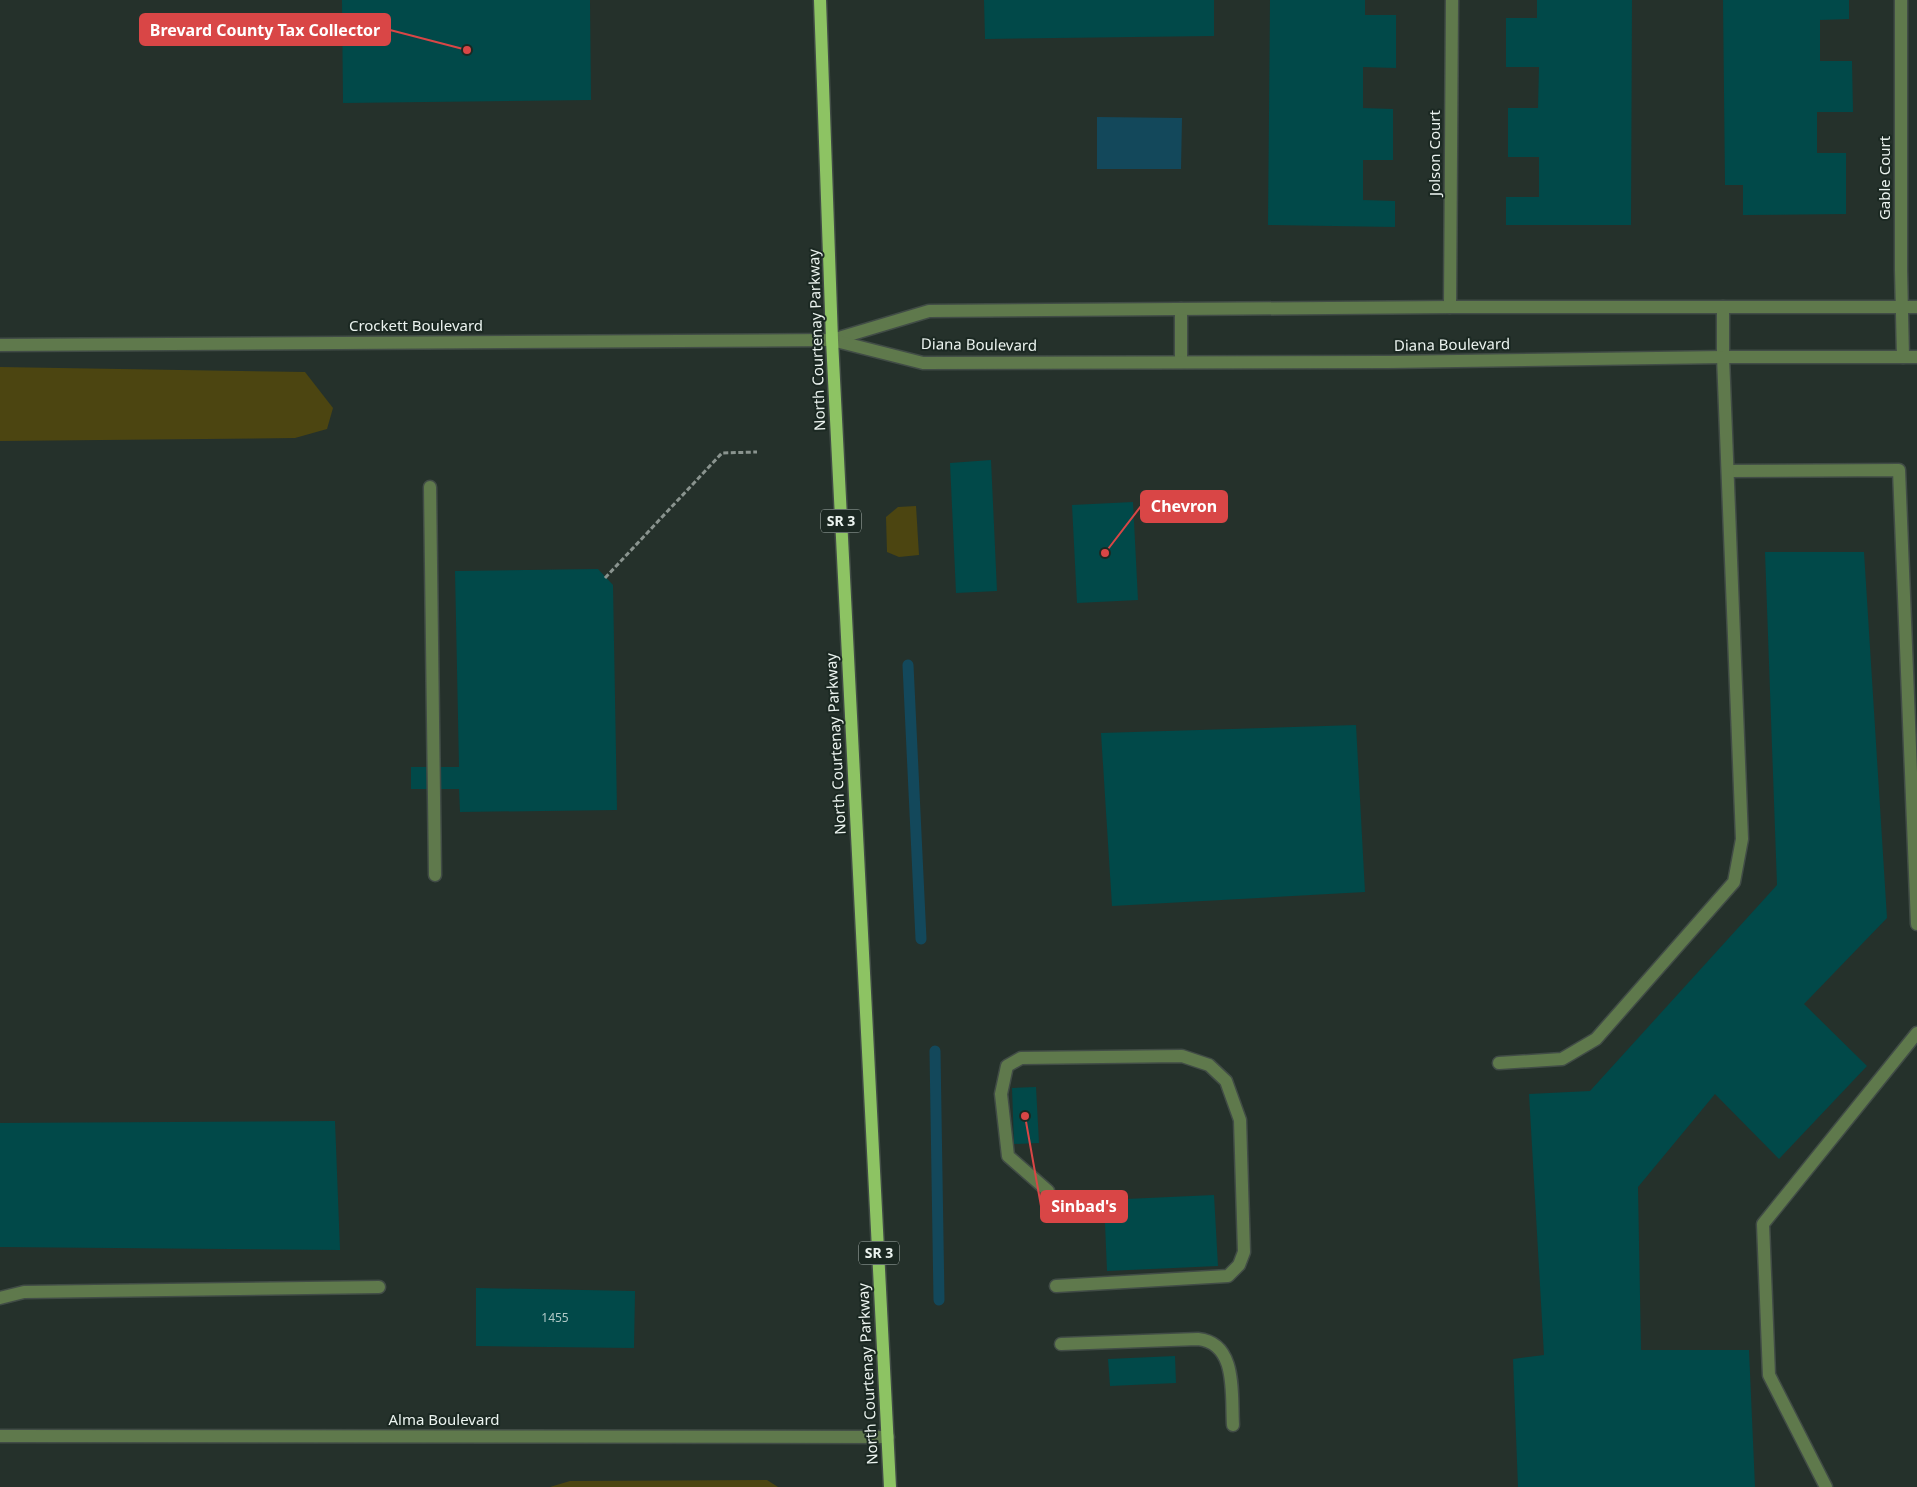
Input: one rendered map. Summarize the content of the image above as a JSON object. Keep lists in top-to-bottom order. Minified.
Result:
{"streets":{"main road":["North Courtenay Parkway","SR 3"],"street":["Jolson Court","Gable Court","Crockett Boulevard","Diana Boulevard","Alma Boulevard"]},"crossings":[["Jolson Court","Diana Boulevard"],["Gable Court","Diana Boulevard"],["Crockett Boulevard","North Courtenay Parkway"],["Crockett Boulevard","Diana Boulevard"],["North Courtenay Parkway","Diana Boulevard"],["North Courtenay Parkway","Alma Boulevard"]],"places":["Brevard County Tax Collector","Chevron","Sinbad's"],"house_numbers":["1455"]}
